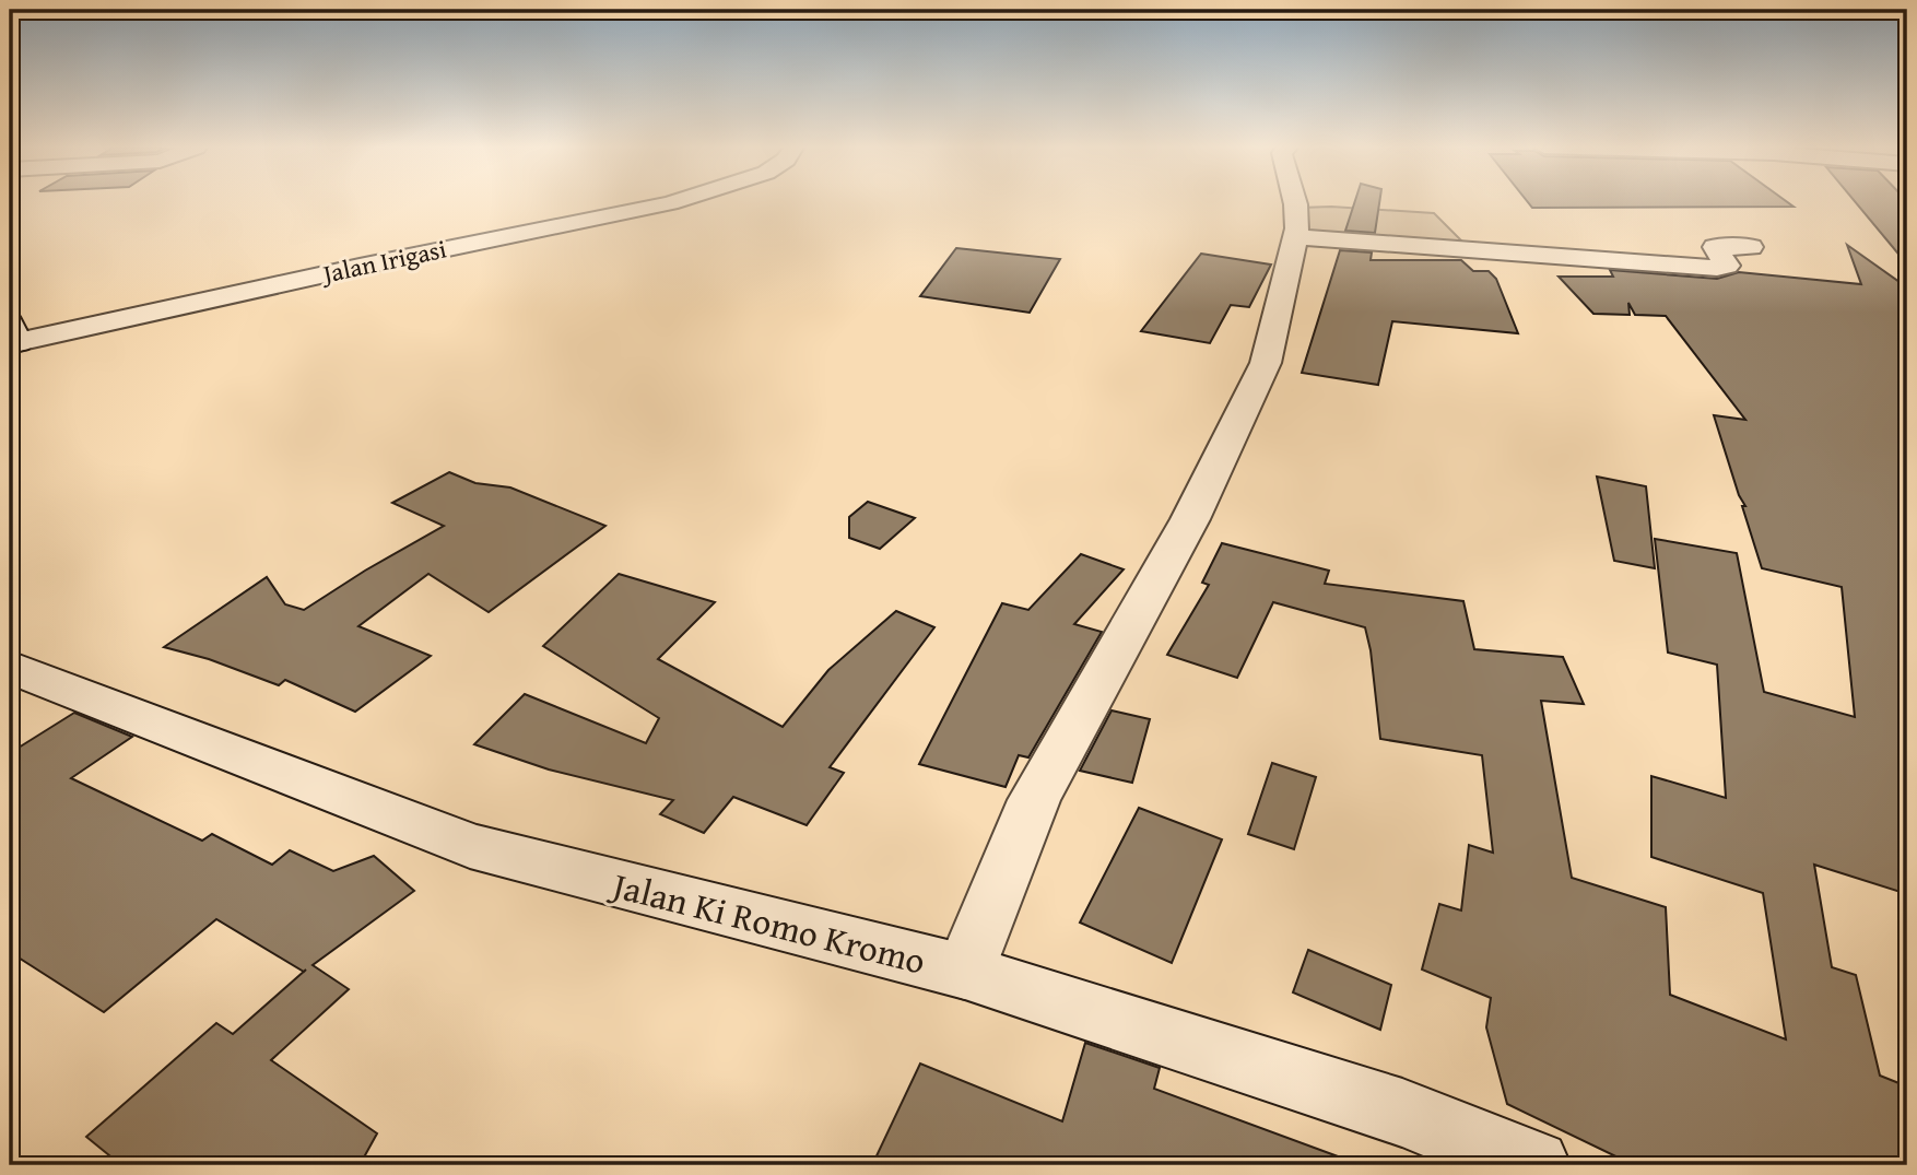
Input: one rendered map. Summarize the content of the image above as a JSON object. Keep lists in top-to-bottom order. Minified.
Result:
{"streets":{"street":["Jalan Irigasi","Jalan Ki Romo Kromo"]}}
